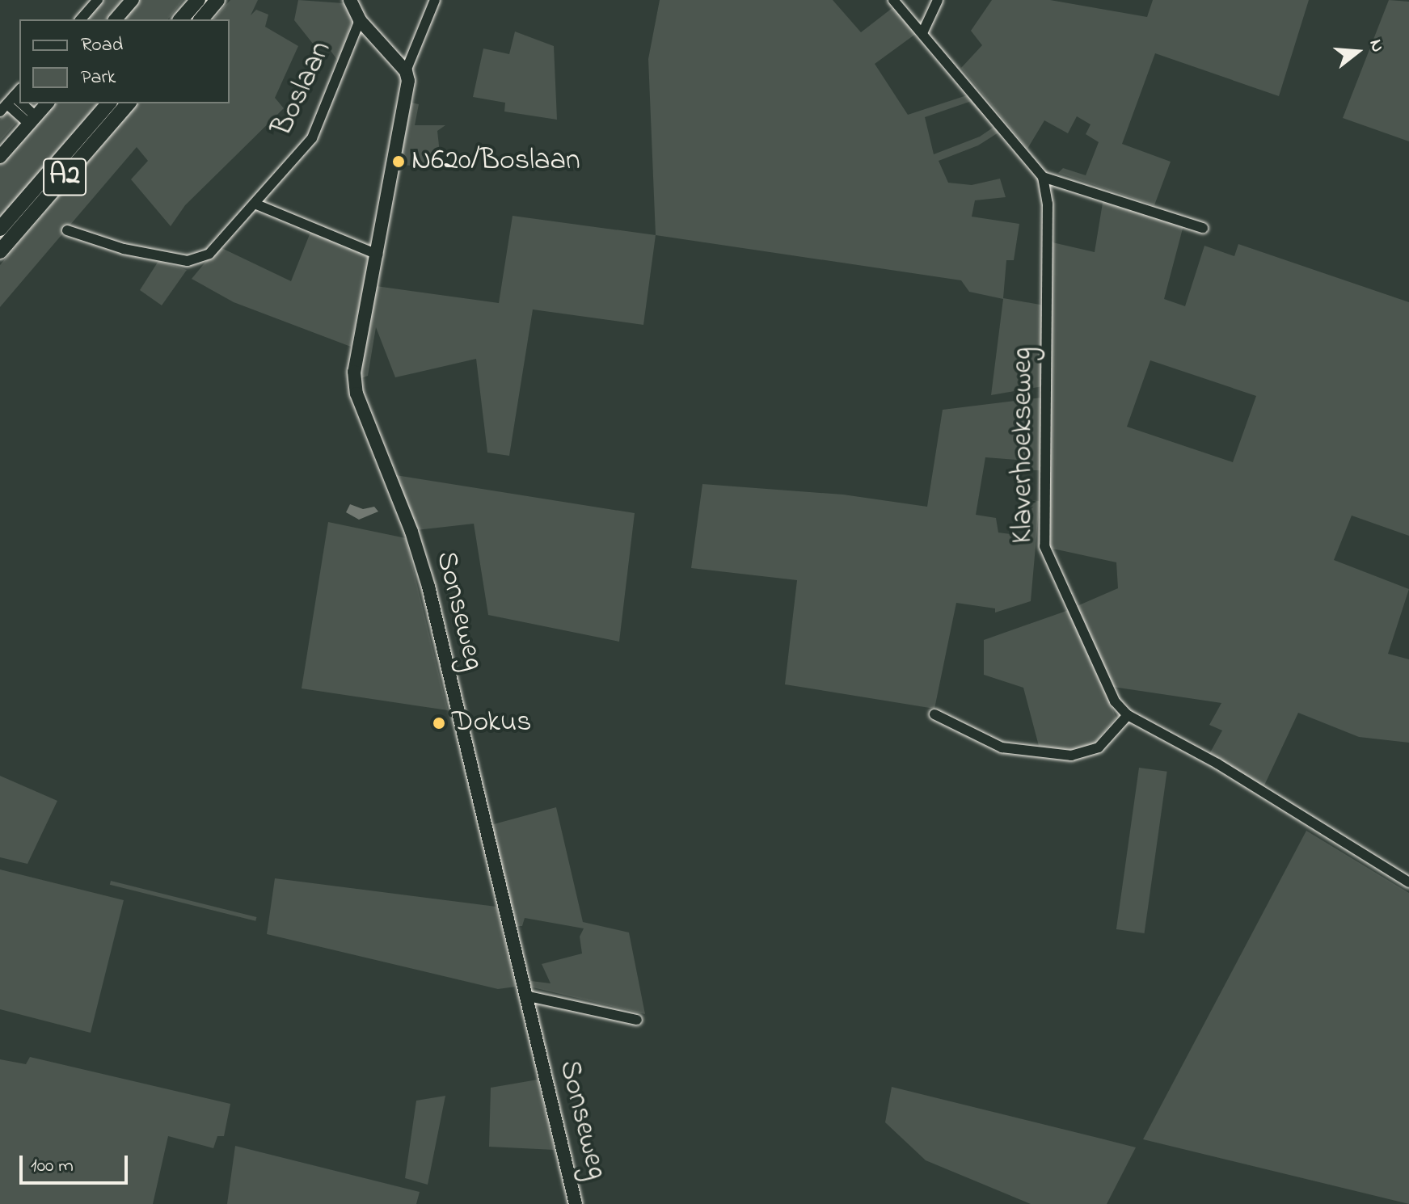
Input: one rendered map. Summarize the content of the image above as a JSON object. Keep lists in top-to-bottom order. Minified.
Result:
{"streets":{"highway":["A2"],"main road":["Sonseweg"],"street":["Boslaan","Klaverhoekseweg"]},"places":["N620/Boslaan","Dokus"],"legend":["Road","Park"],"scale_bar":"100 m","north":"right"}
